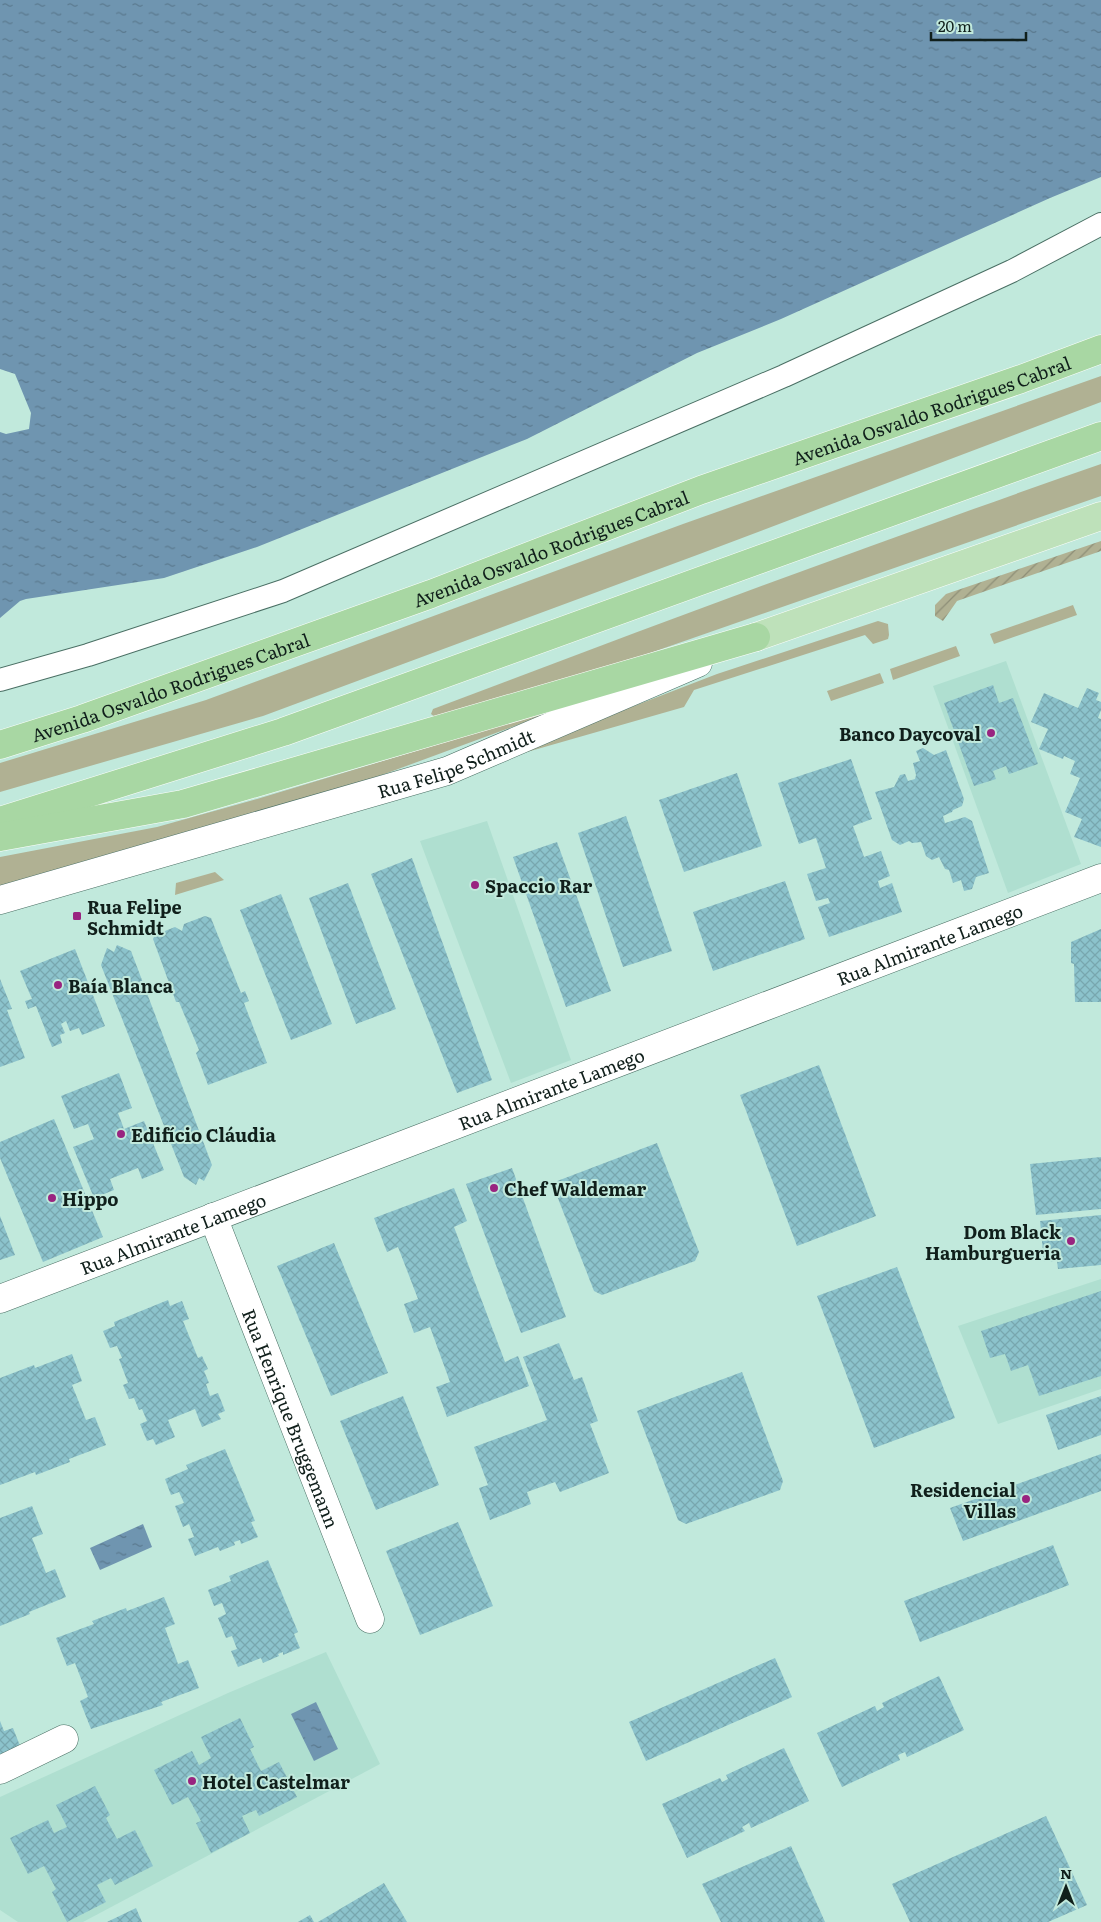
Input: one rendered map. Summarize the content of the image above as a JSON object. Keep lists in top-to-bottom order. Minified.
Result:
{"streets":{"highway":["Avenida Osvaldo Rodrigues Cabral"],"main road":["Rua Felipe Schmidt","Rua Almirante Lamego","Rua Henrique Bruggemann"]},"crossings":[["Rua Almirante Lamego","Rua Henrique Bruggemann"]],"places":{"other":["Banco Daycoval","Spaccio Rar","Baía Blanca","Edifício Cláudia","Chef Waldemar","Hippo","Dom Black Hamburgueria","Residencial Villas","Hotel Castelmar"],"transit":["Rua Felipe Schmidt"]},"scale_bar":"20 m","north":"top"}
